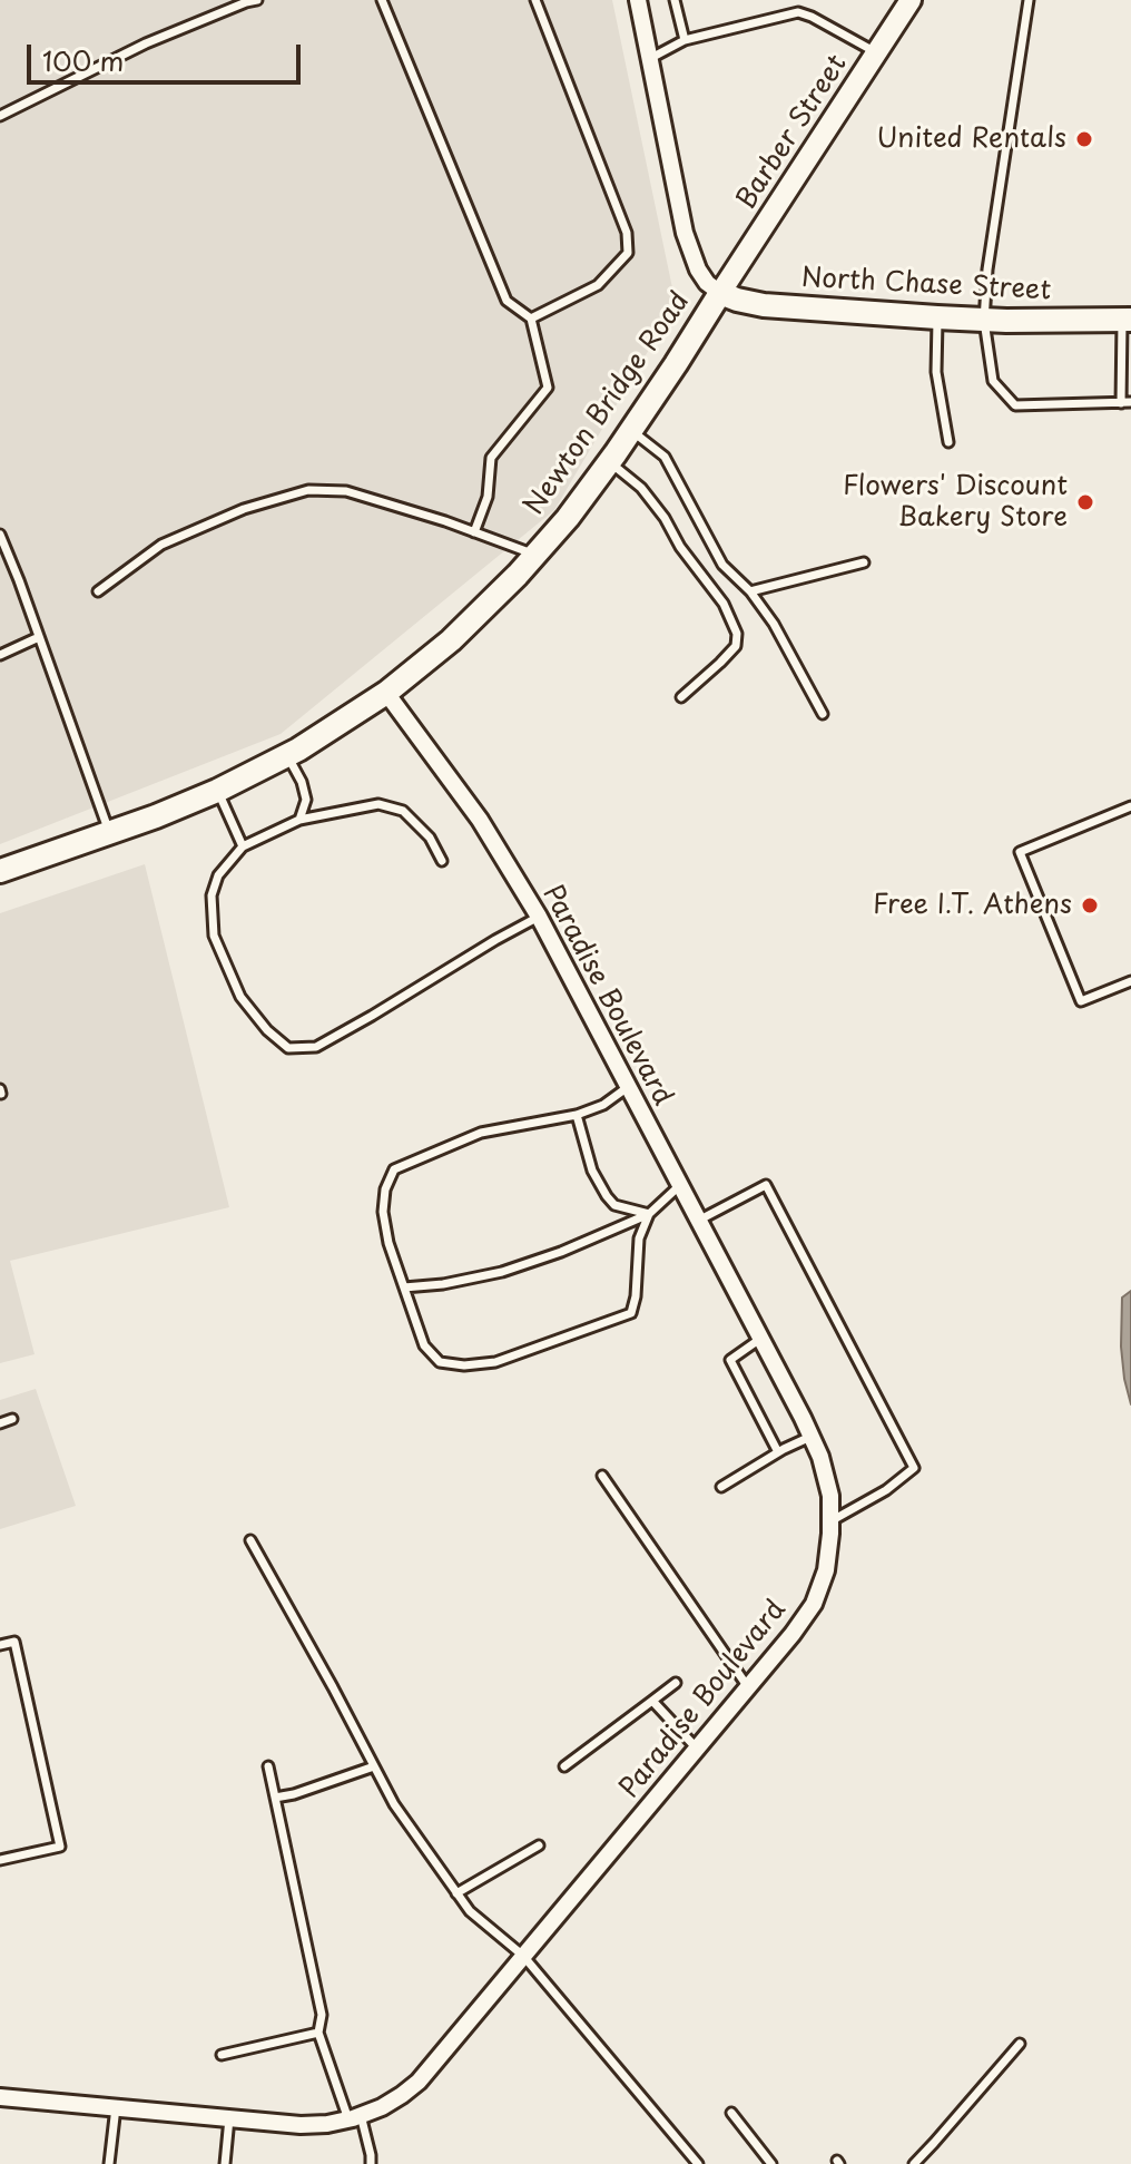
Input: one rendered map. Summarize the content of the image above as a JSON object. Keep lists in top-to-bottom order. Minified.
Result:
{"streets":{"main road":["North Chase Street","Newton Bridge Road"],"street":["Barber Street","Paradise Boulevard"]},"crossings":[["Barber Street","North Chase Street"],["Barber Street","Newton Bridge Road"],["North Chase Street","Newton Bridge Road"],["Newton Bridge Road","Paradise Boulevard"]],"places":["United Rentals","Flowers' Discount Bakery Store","Free I.T. Athens"],"scale_bar":"100 m"}
